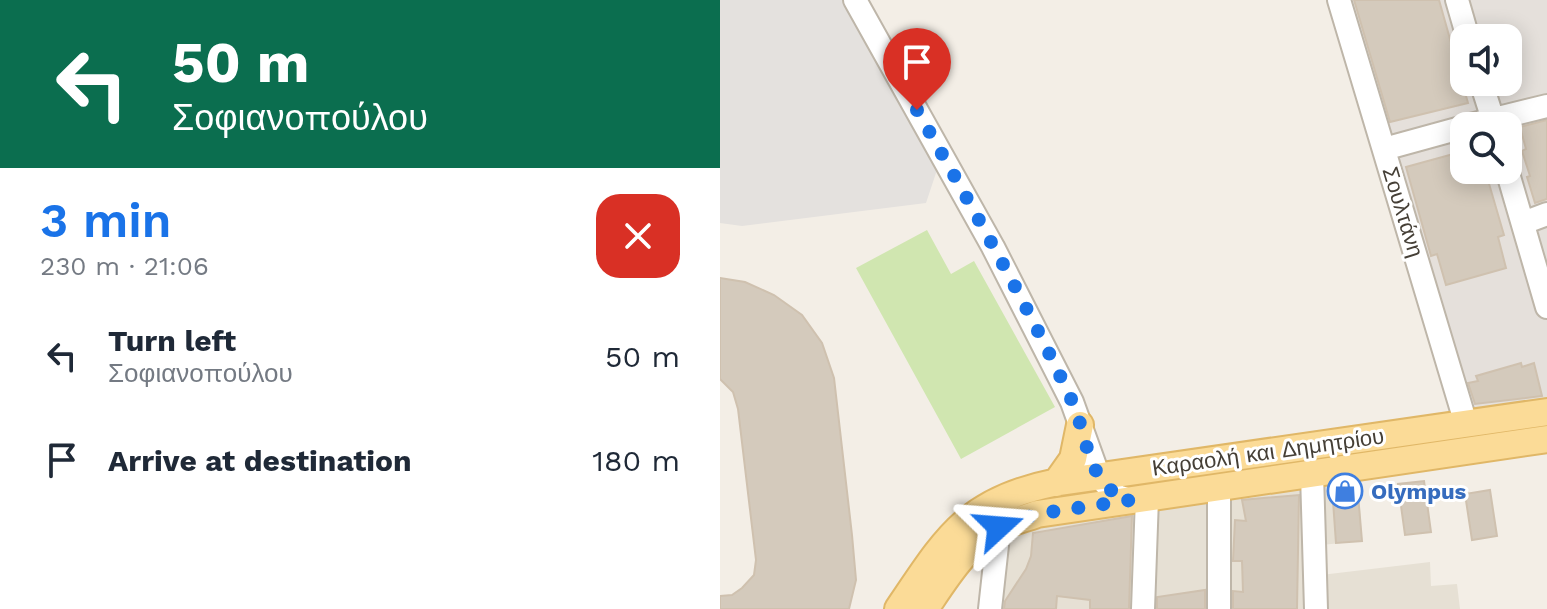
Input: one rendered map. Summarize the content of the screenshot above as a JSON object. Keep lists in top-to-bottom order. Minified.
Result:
{"streets":{"main road":["Καραολή και Δημητρίου"],"street":["Σουλτάνη"]},"crossings":[["Σουλτάνη","Καραολή και Δημητρίου"]],"places":{"shop":["Olympus"]},"page":{"turn":["50 m","Σοφιανοπούλου"],"heading":["3 min","230 m · 21:06"],"list":[{"name":"Turn left","note":"Σοφιανοπούλου","value":"50 m"},{"name":"Arrive at destination","value":"180 m"}]}}
